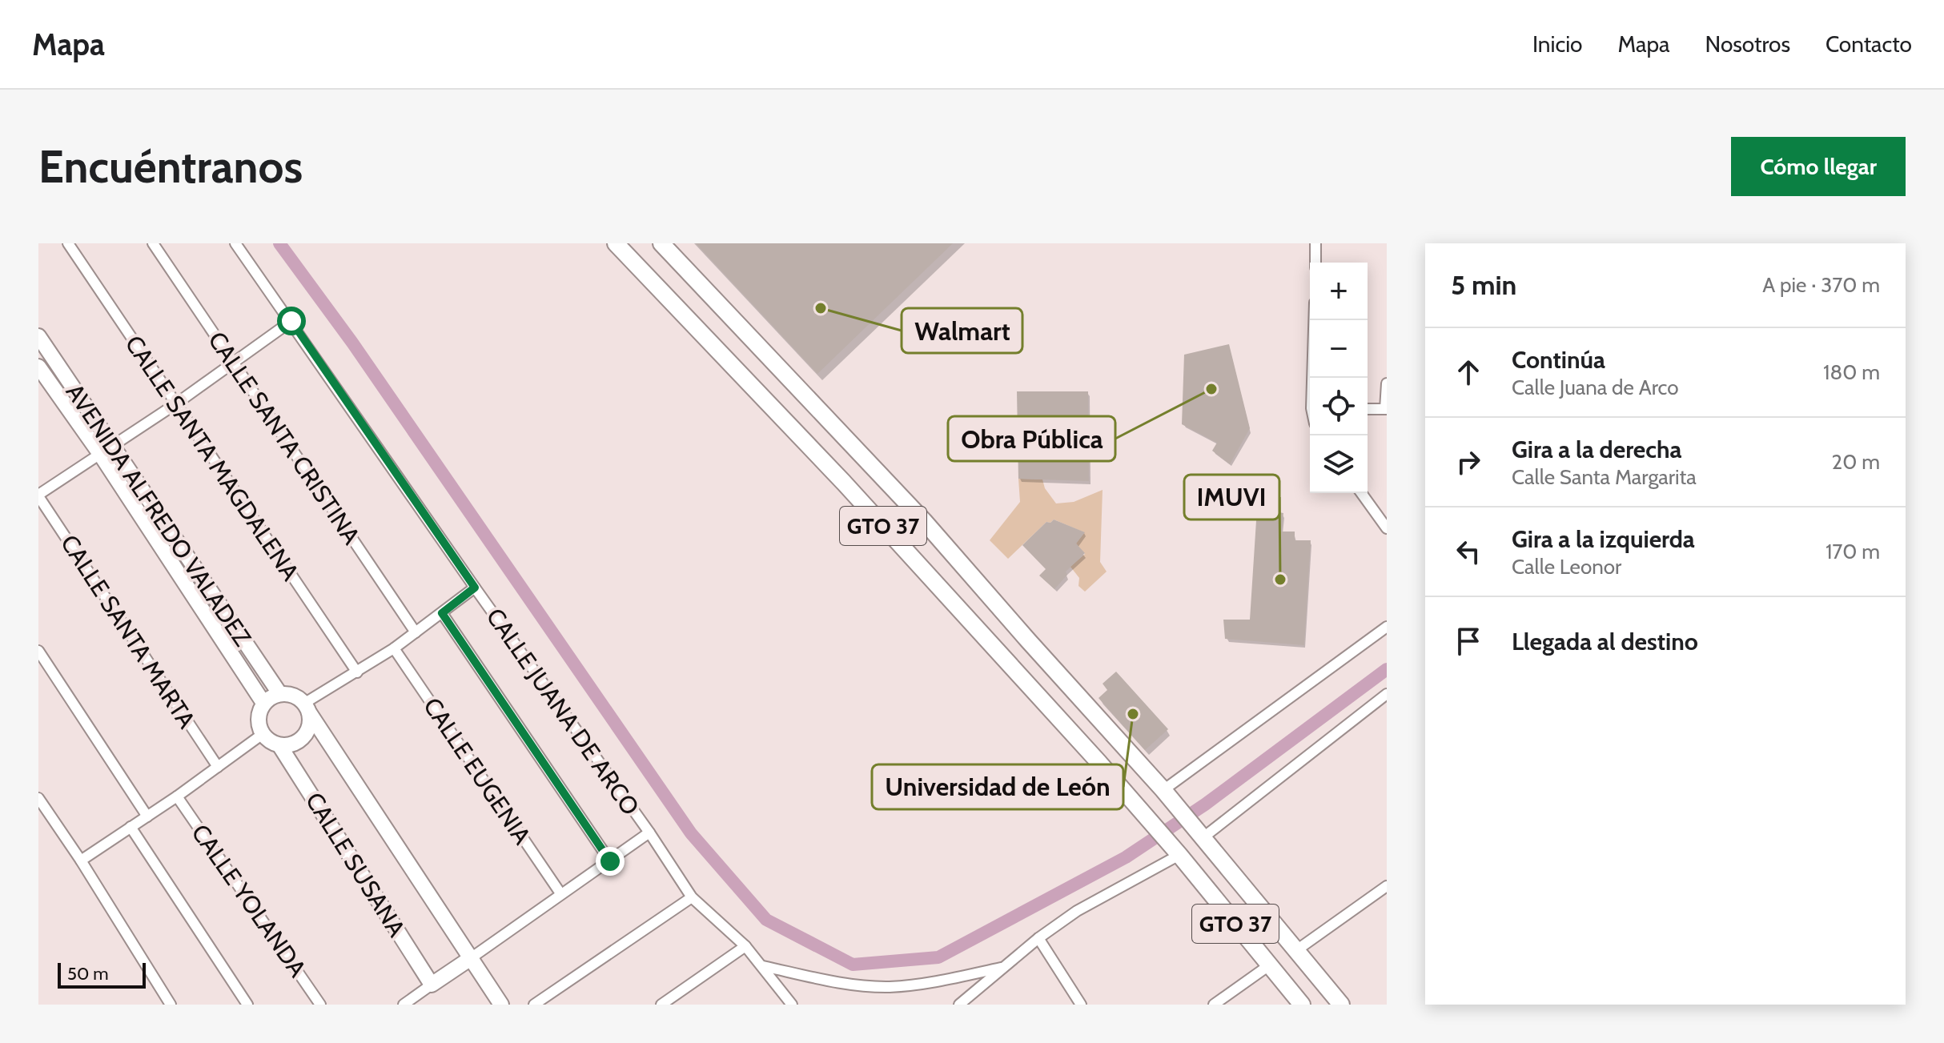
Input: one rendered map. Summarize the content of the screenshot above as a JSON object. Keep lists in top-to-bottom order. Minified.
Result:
{"streets":{"main road":["GTO 37"],"street":["CALLE SANTA CRISTINA","CALLE SANTA MAGDALENA","AVENIDA ALFREDO VALADEZ","CALLE SANTA MARTA","CALLE JUANA DE ARCO","CALLE EUGENIA","CALLE SUSANA","CALLE YOLANDA"]},"crossings":[["AVENIDA ALFREDO VALADEZ","CALLE SUSANA"]],"places":["Walmart","Obra Pública","IMUVI","Universidad de León"],"scale_bar":"50 m","page":{"header":"Mapa","nav":["Inicio","Mapa","Nosotros","Contacto"],"buttons":"Cómo llegar","title":"Encuéntranos","heading":["5 min","A pie · 370 m"],"map_buttons":["+","−"],"list":[["Continúa","Calle Juana de Arco","180 m"],["Gira a la derecha","Calle Santa Margarita","20 m"],["Gira a la izquierda","Calle Leonor","170 m"],"Llegada al destino"],"scale":"50 m"}}
